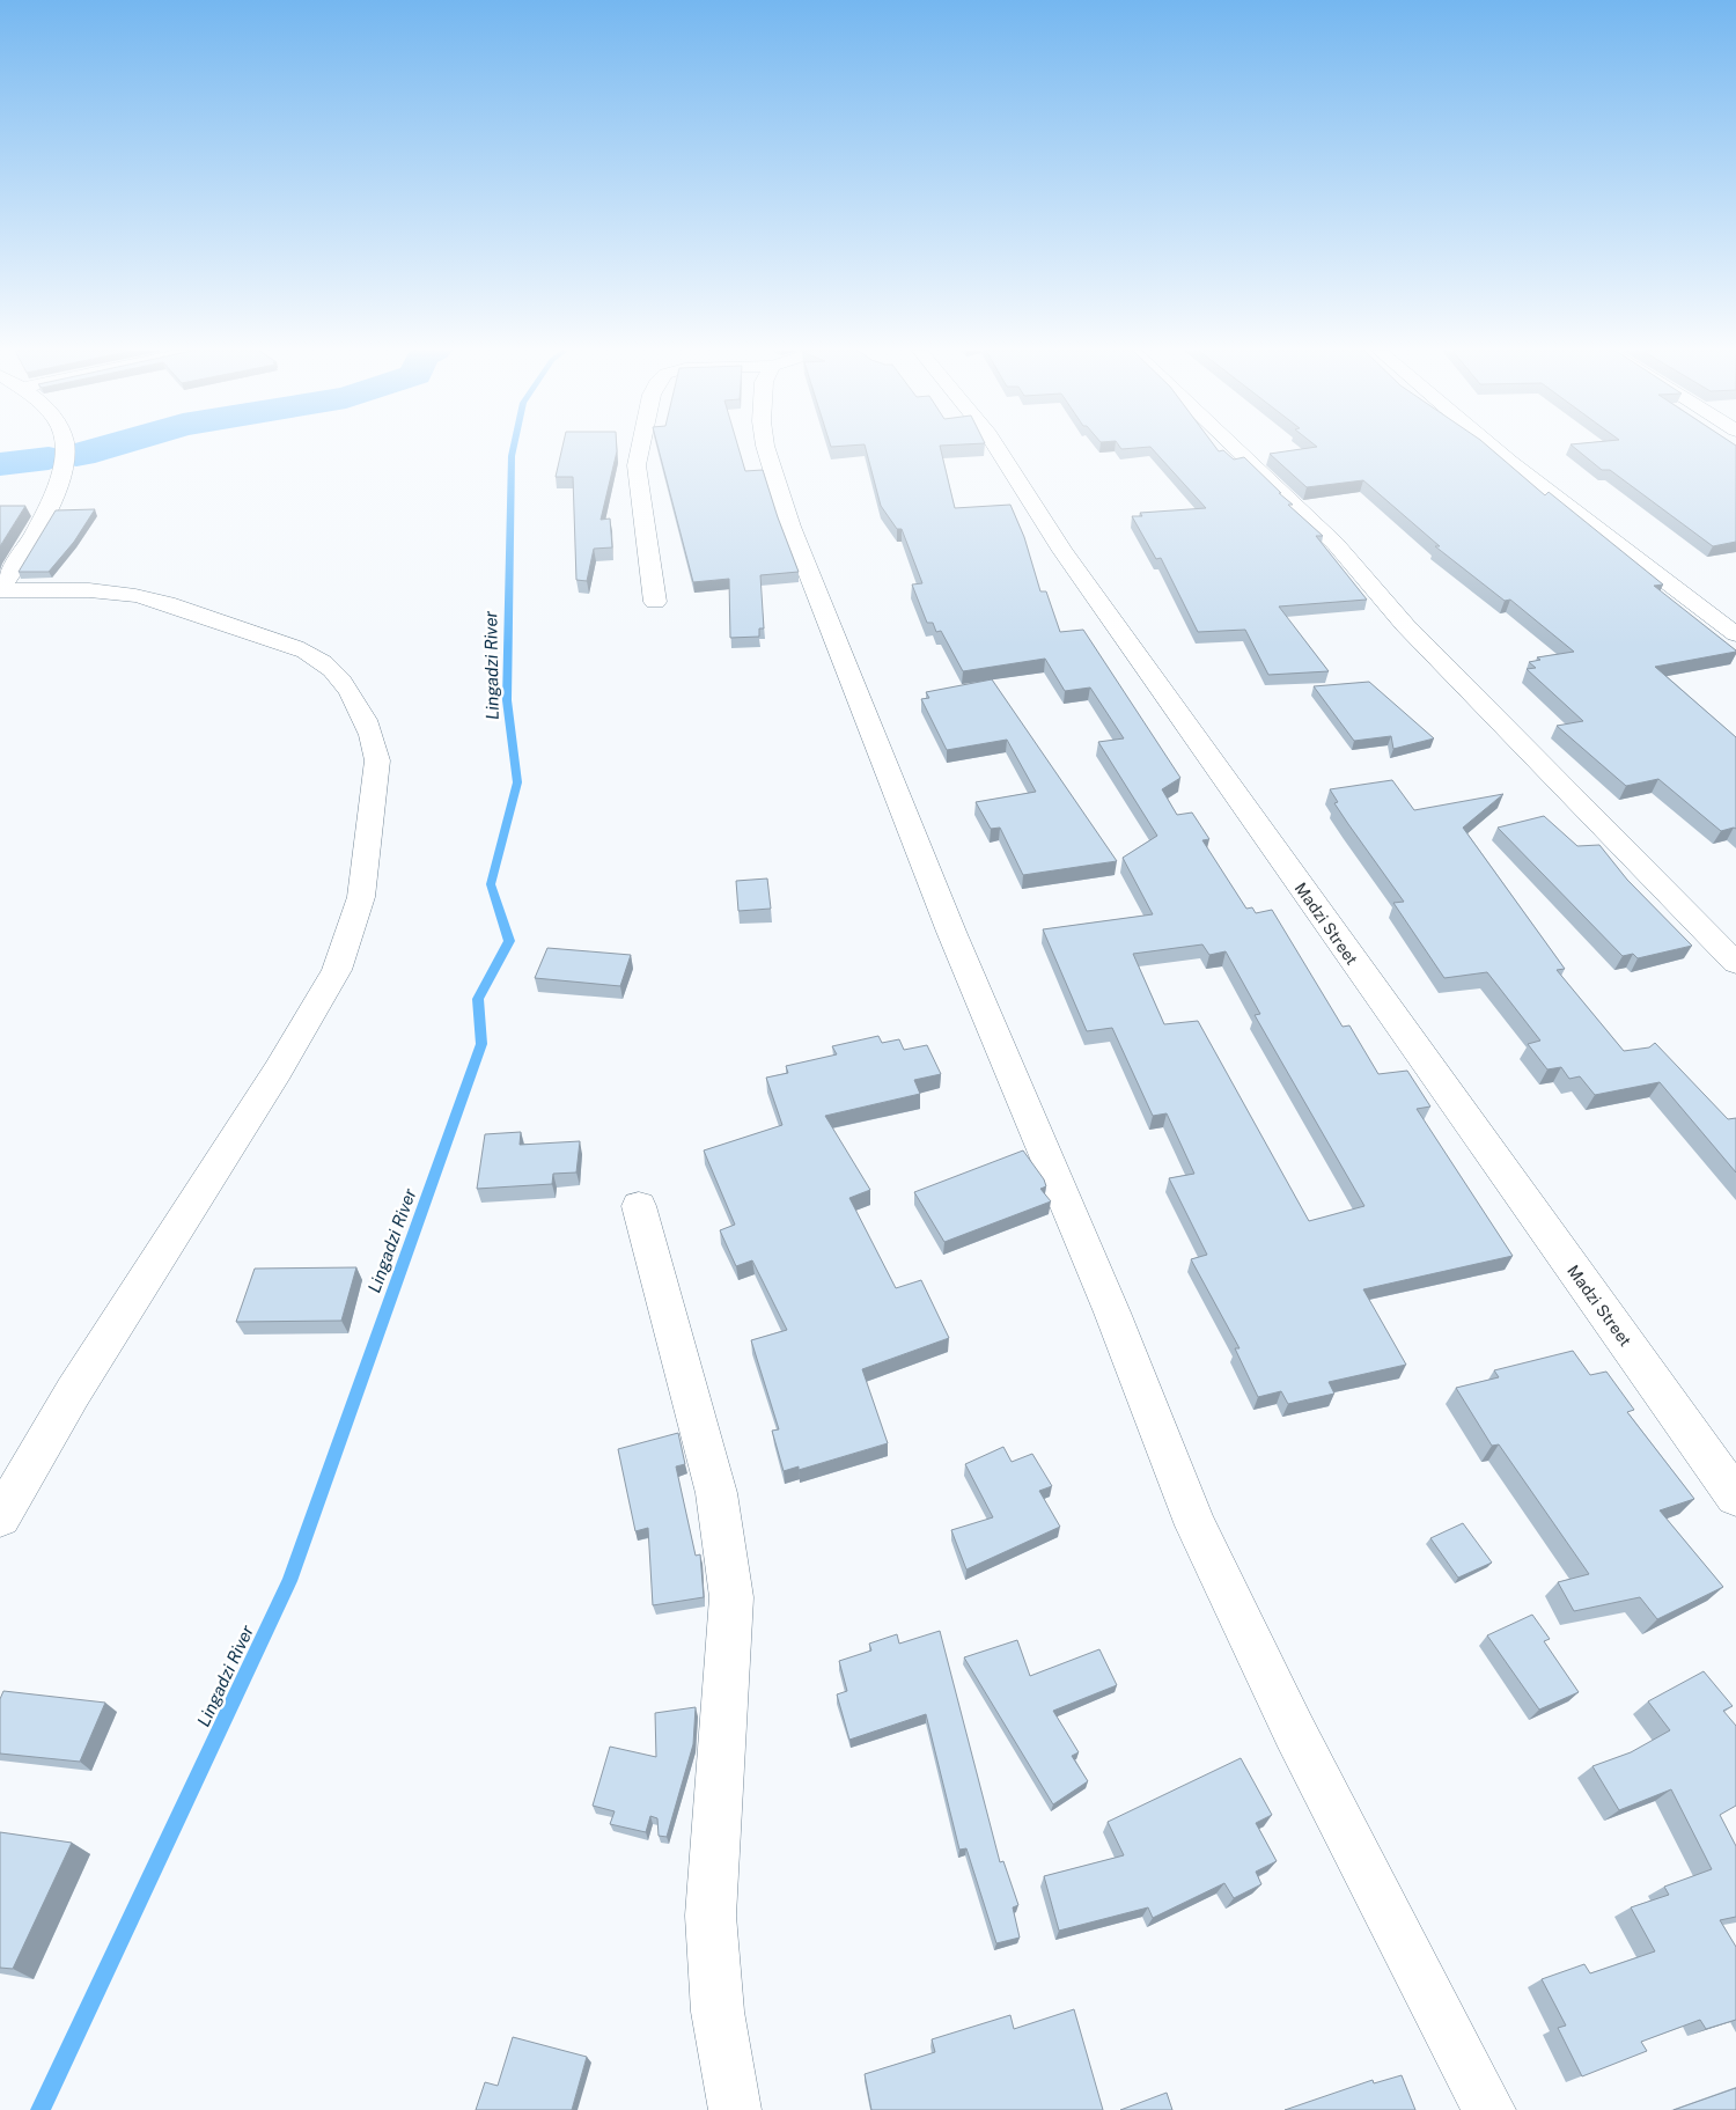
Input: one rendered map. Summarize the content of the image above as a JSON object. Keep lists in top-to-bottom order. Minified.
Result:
{"streets":{"street":["Madzi Street"]},"water":["Lingadzi River"]}
